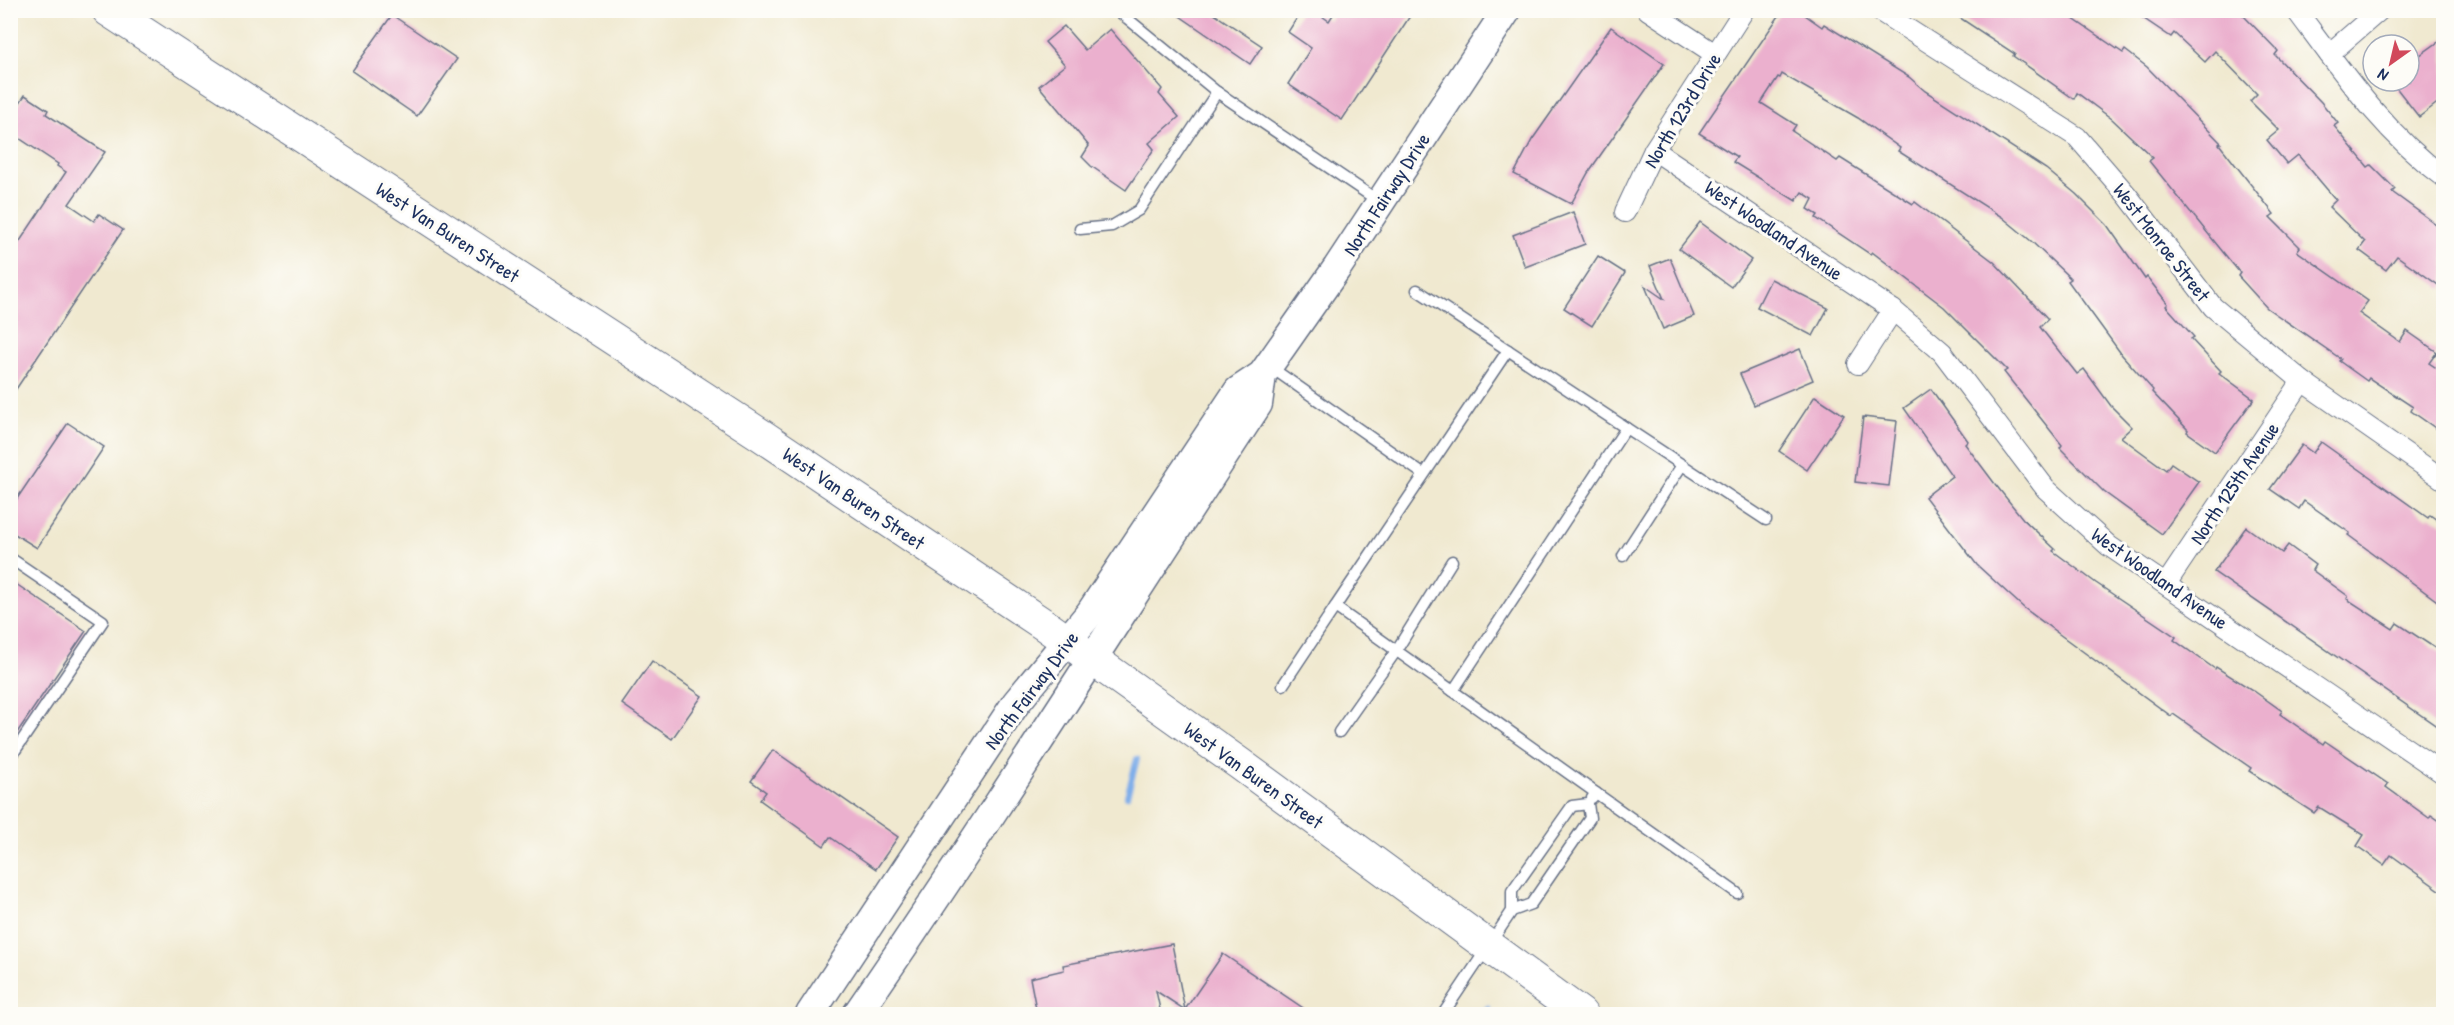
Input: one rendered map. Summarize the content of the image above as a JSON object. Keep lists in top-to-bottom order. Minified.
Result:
{"streets":{"main road":["West Van Buren Street"],"street":["North 123rd Drive","North Fairway Drive","West Woodland Avenue","West Monroe Street","North 125th Avenue"]},"crossings":[["North 123rd Drive","West Woodland Avenue"],["North Fairway Drive","West Van Buren Street"],["West Woodland Avenue","North 125th Avenue"],["West Monroe Street","North 125th Avenue"]],"north":"bottom left"}
